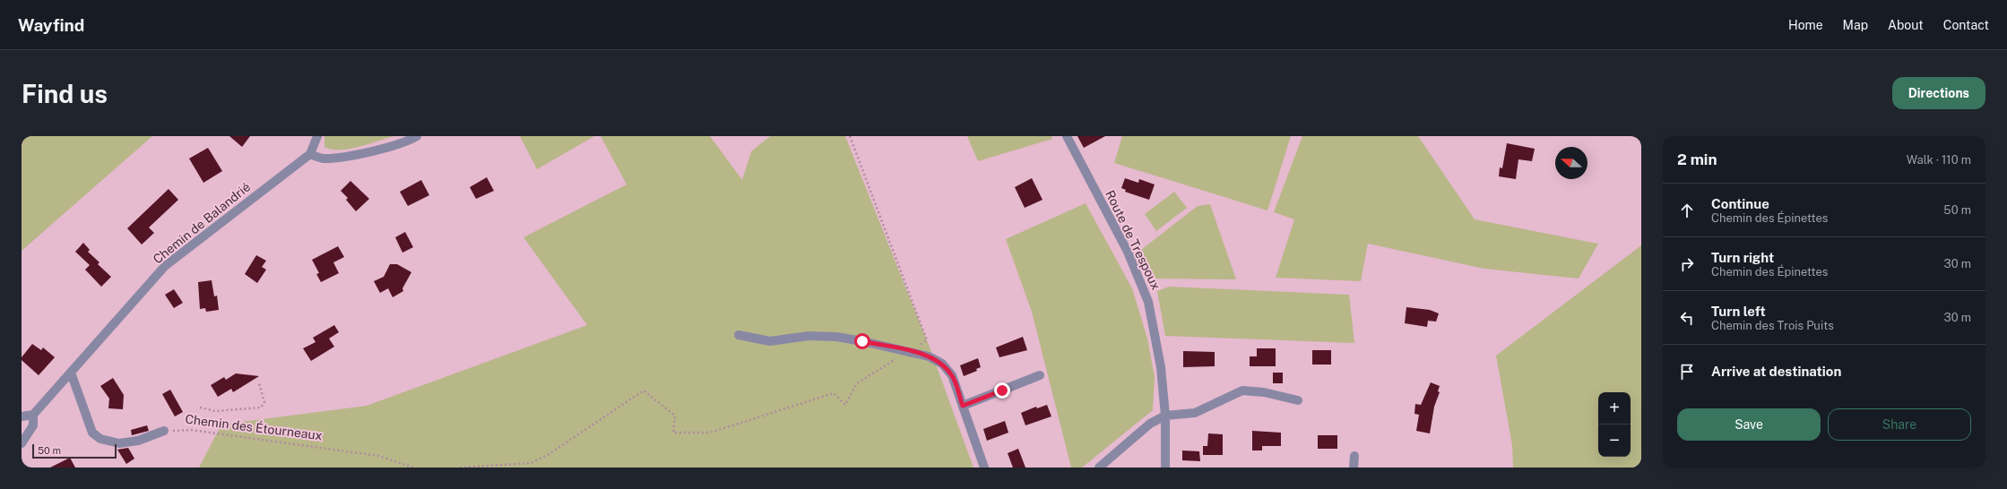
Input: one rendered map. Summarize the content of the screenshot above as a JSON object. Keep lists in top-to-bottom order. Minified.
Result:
{"streets":{"street":["Chemin de Balandrié","Route de Trespoux"],"path":["Chemin des Étourneaux"]},"scale_bar":"50 m","north":"left","page":{"header":"Wayfind","nav":["Home","Map","About","Contact"],"buttons":["Directions",["Save","Share"]],"title":"Find us","heading":["2 min","Walk · 110 m"],"list":[["Continue","Chemin des Épinettes","50 m"],["Turn right","Chemin des Épinettes","30 m"],["Turn left","Chemin des Trois Puits","30 m"],"Arrive at destination"],"map_buttons":["+","−"],"scale":"50 m"}}
